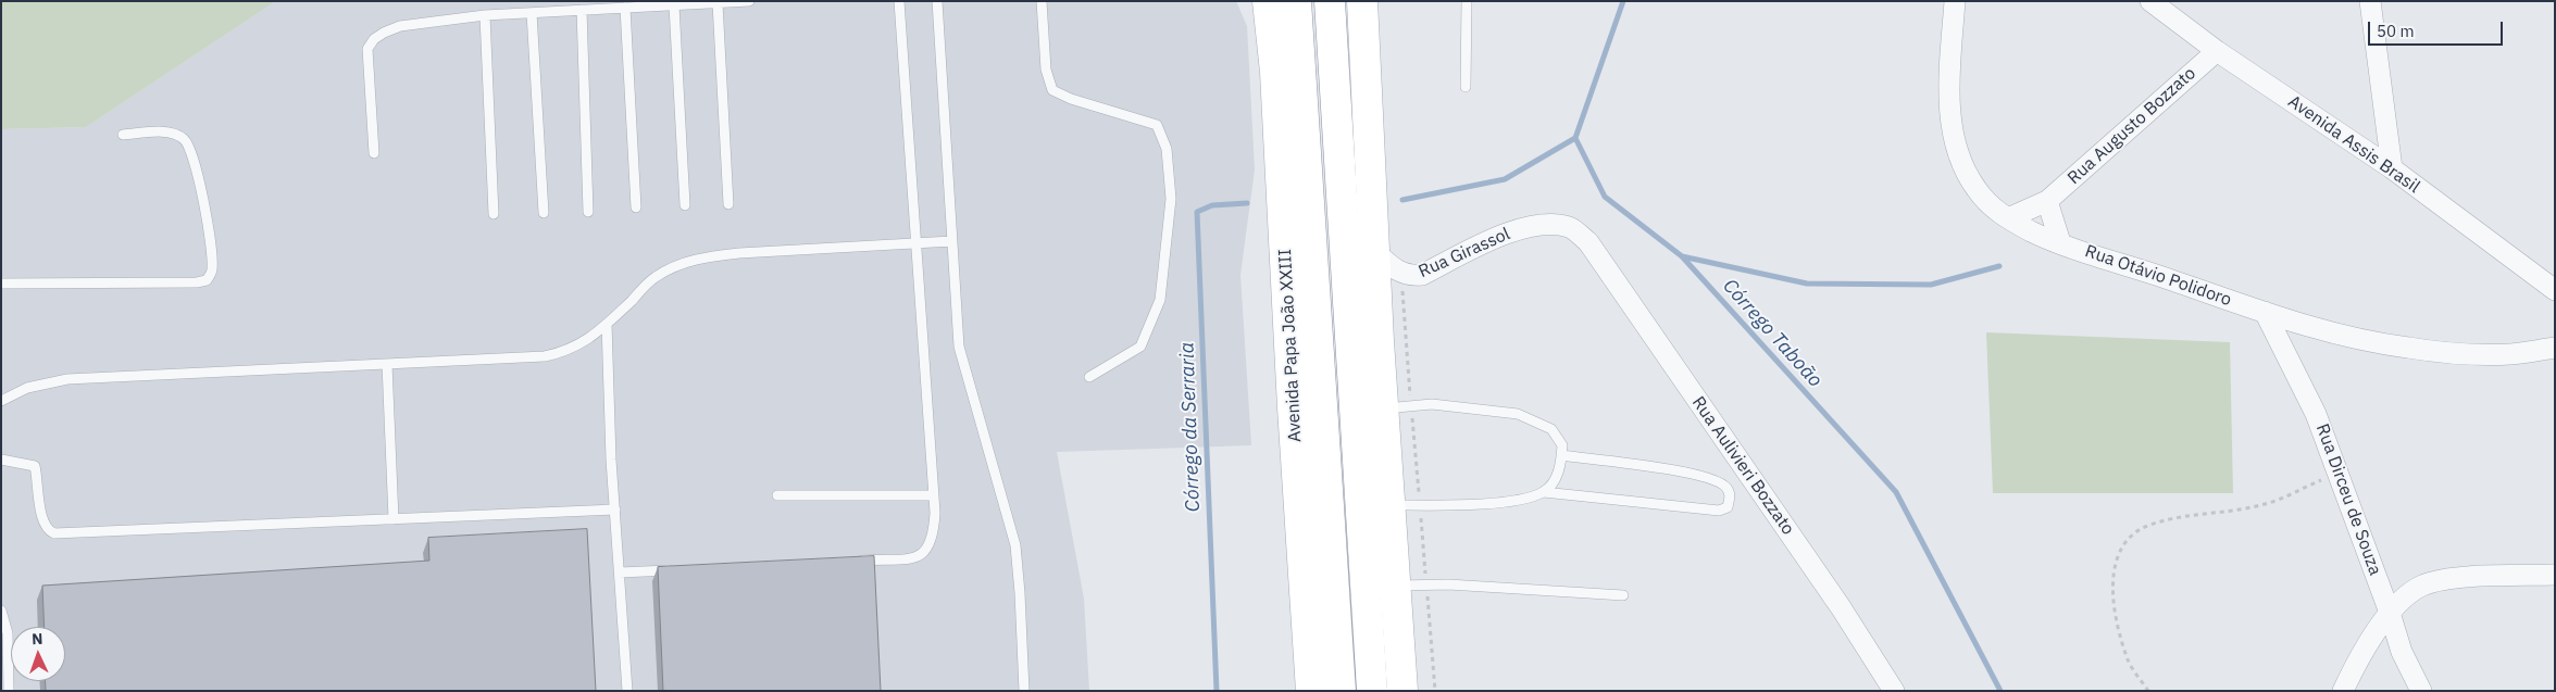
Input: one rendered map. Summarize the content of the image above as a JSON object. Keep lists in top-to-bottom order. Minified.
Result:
{"streets":{"main road":["Avenida Papa João XXIII"],"street":["Rua Augusto Bozzato","Avenida Assis Brasil","Rua Girassol","Rua Otávio Polidoro","Rua Aulivieri Bozzato","Rua Dirceu de Souza"]},"crossings":[["Rua Augusto Bozzato","Avenida Assis Brasil"],["Rua Augusto Bozzato","Rua Otávio Polidoro"],["Rua Girassol","Rua Aulivieri Bozzato"],["Rua Otávio Polidoro","Rua Dirceu de Souza"]],"water":["Córrego Taboão","Córrego da Serraria"],"scale_bar":"50 m","north":"top"}
